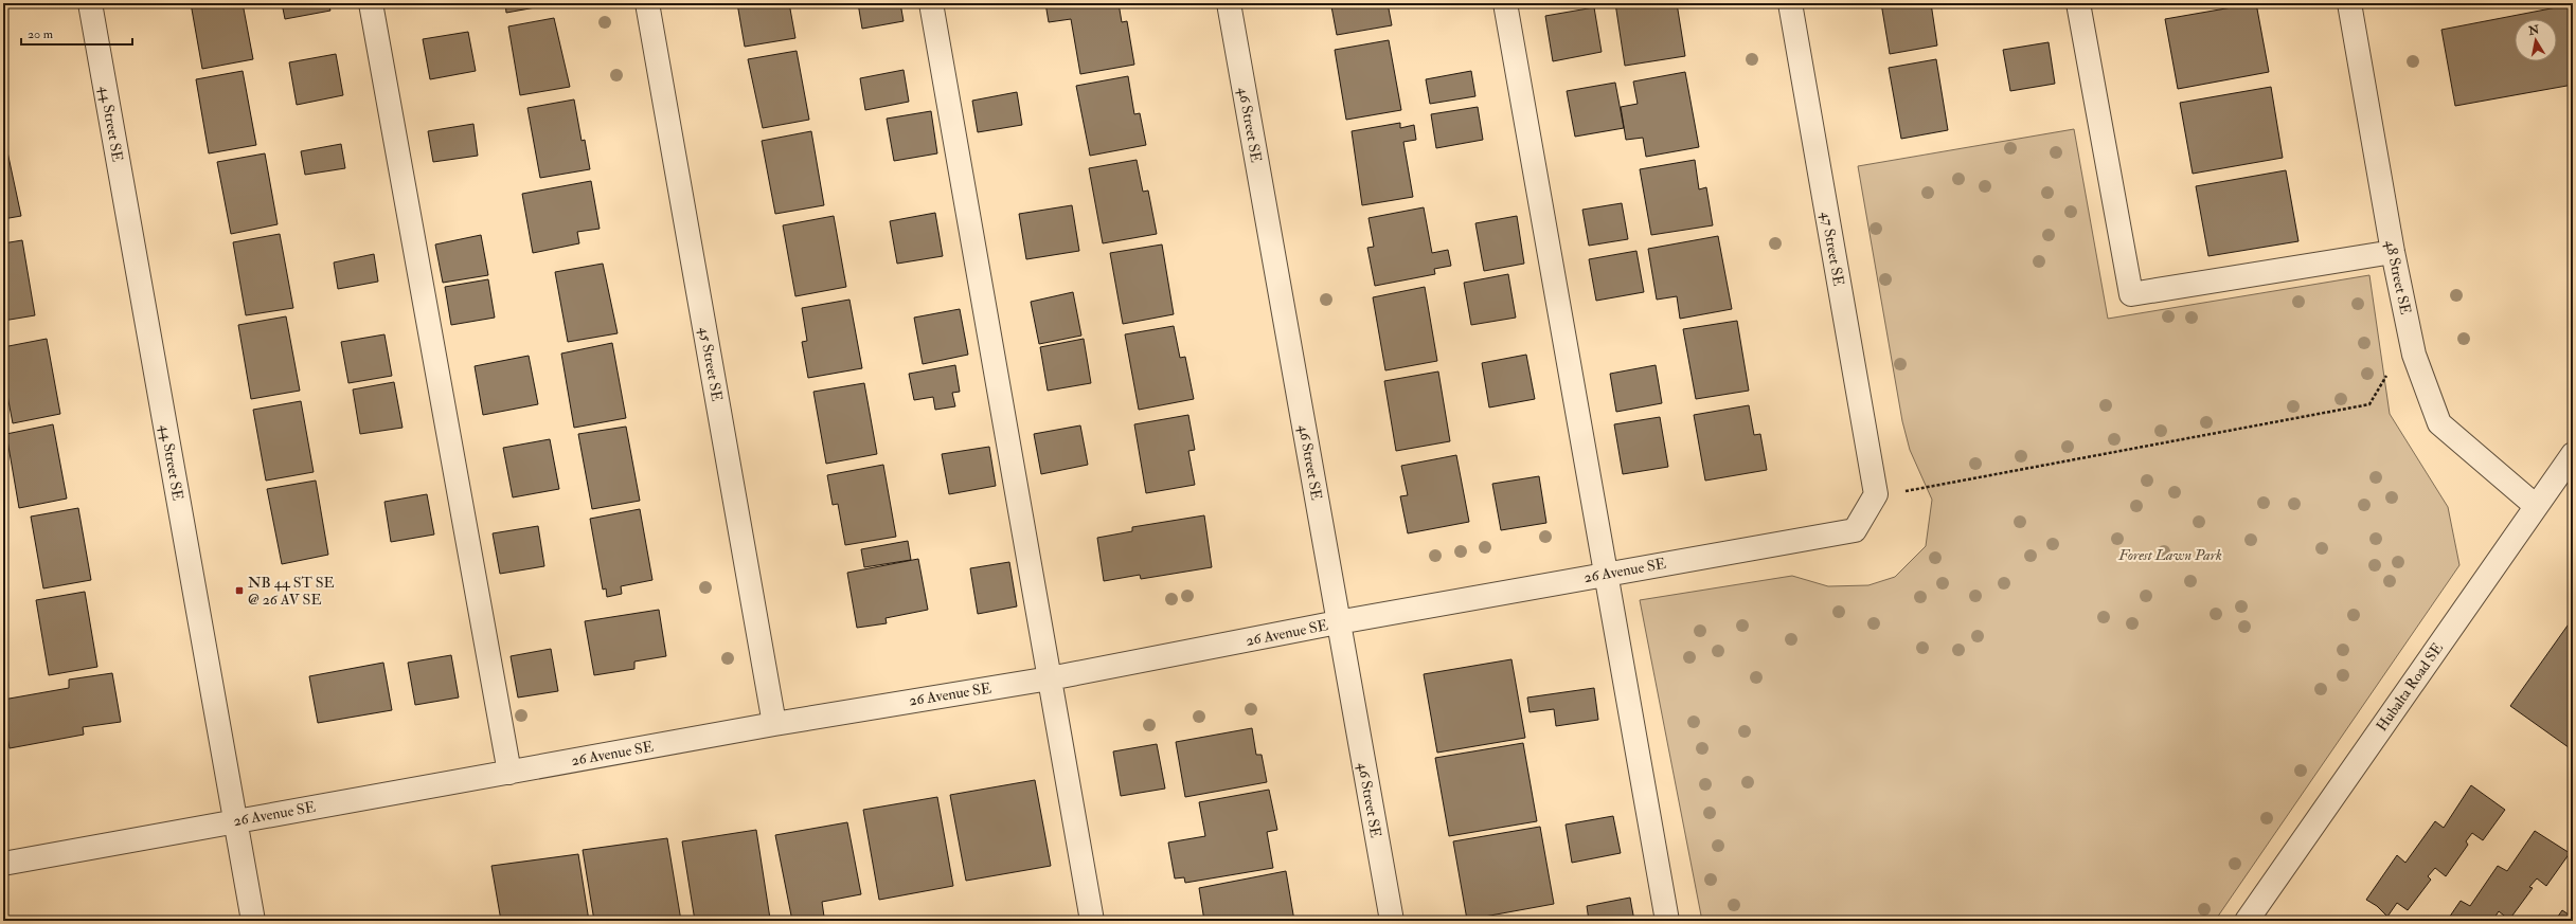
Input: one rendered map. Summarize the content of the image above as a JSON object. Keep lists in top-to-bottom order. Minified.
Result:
{"streets":{"street":["44 Street SE","46 Street SE","47 Street SE","48 Street SE","45 Street SE","26 Avenue SE","Hubalta Road SE"]},"crossings":[["44 Street SE","26 Avenue SE"],["46 Street SE","26 Avenue SE"],["47 Street SE","26 Avenue SE"],["48 Street SE","Hubalta Road SE"],["45 Street SE","26 Avenue SE"]],"parks":["Forest Lawn Park"],"places":{"transit":["NB 44 ST SE @ 26 AV SE"]},"scale_bar":"20 m","north":"top"}
